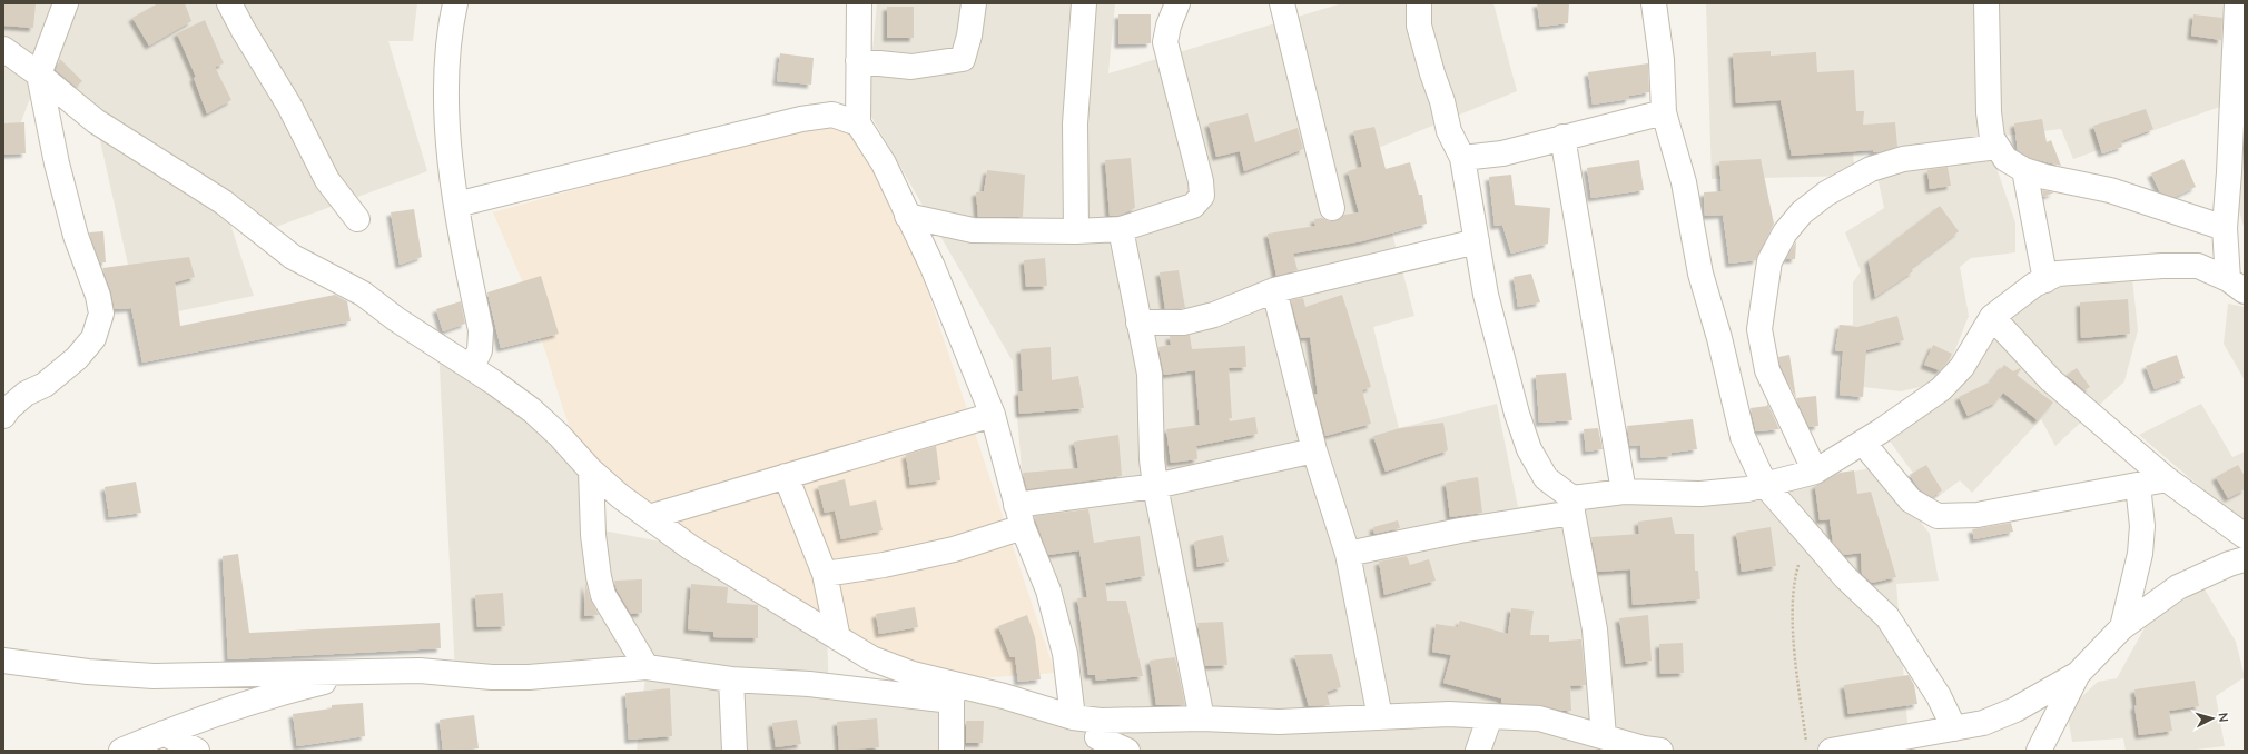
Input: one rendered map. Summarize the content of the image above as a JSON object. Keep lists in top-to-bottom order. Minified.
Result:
{"north":"right"}
